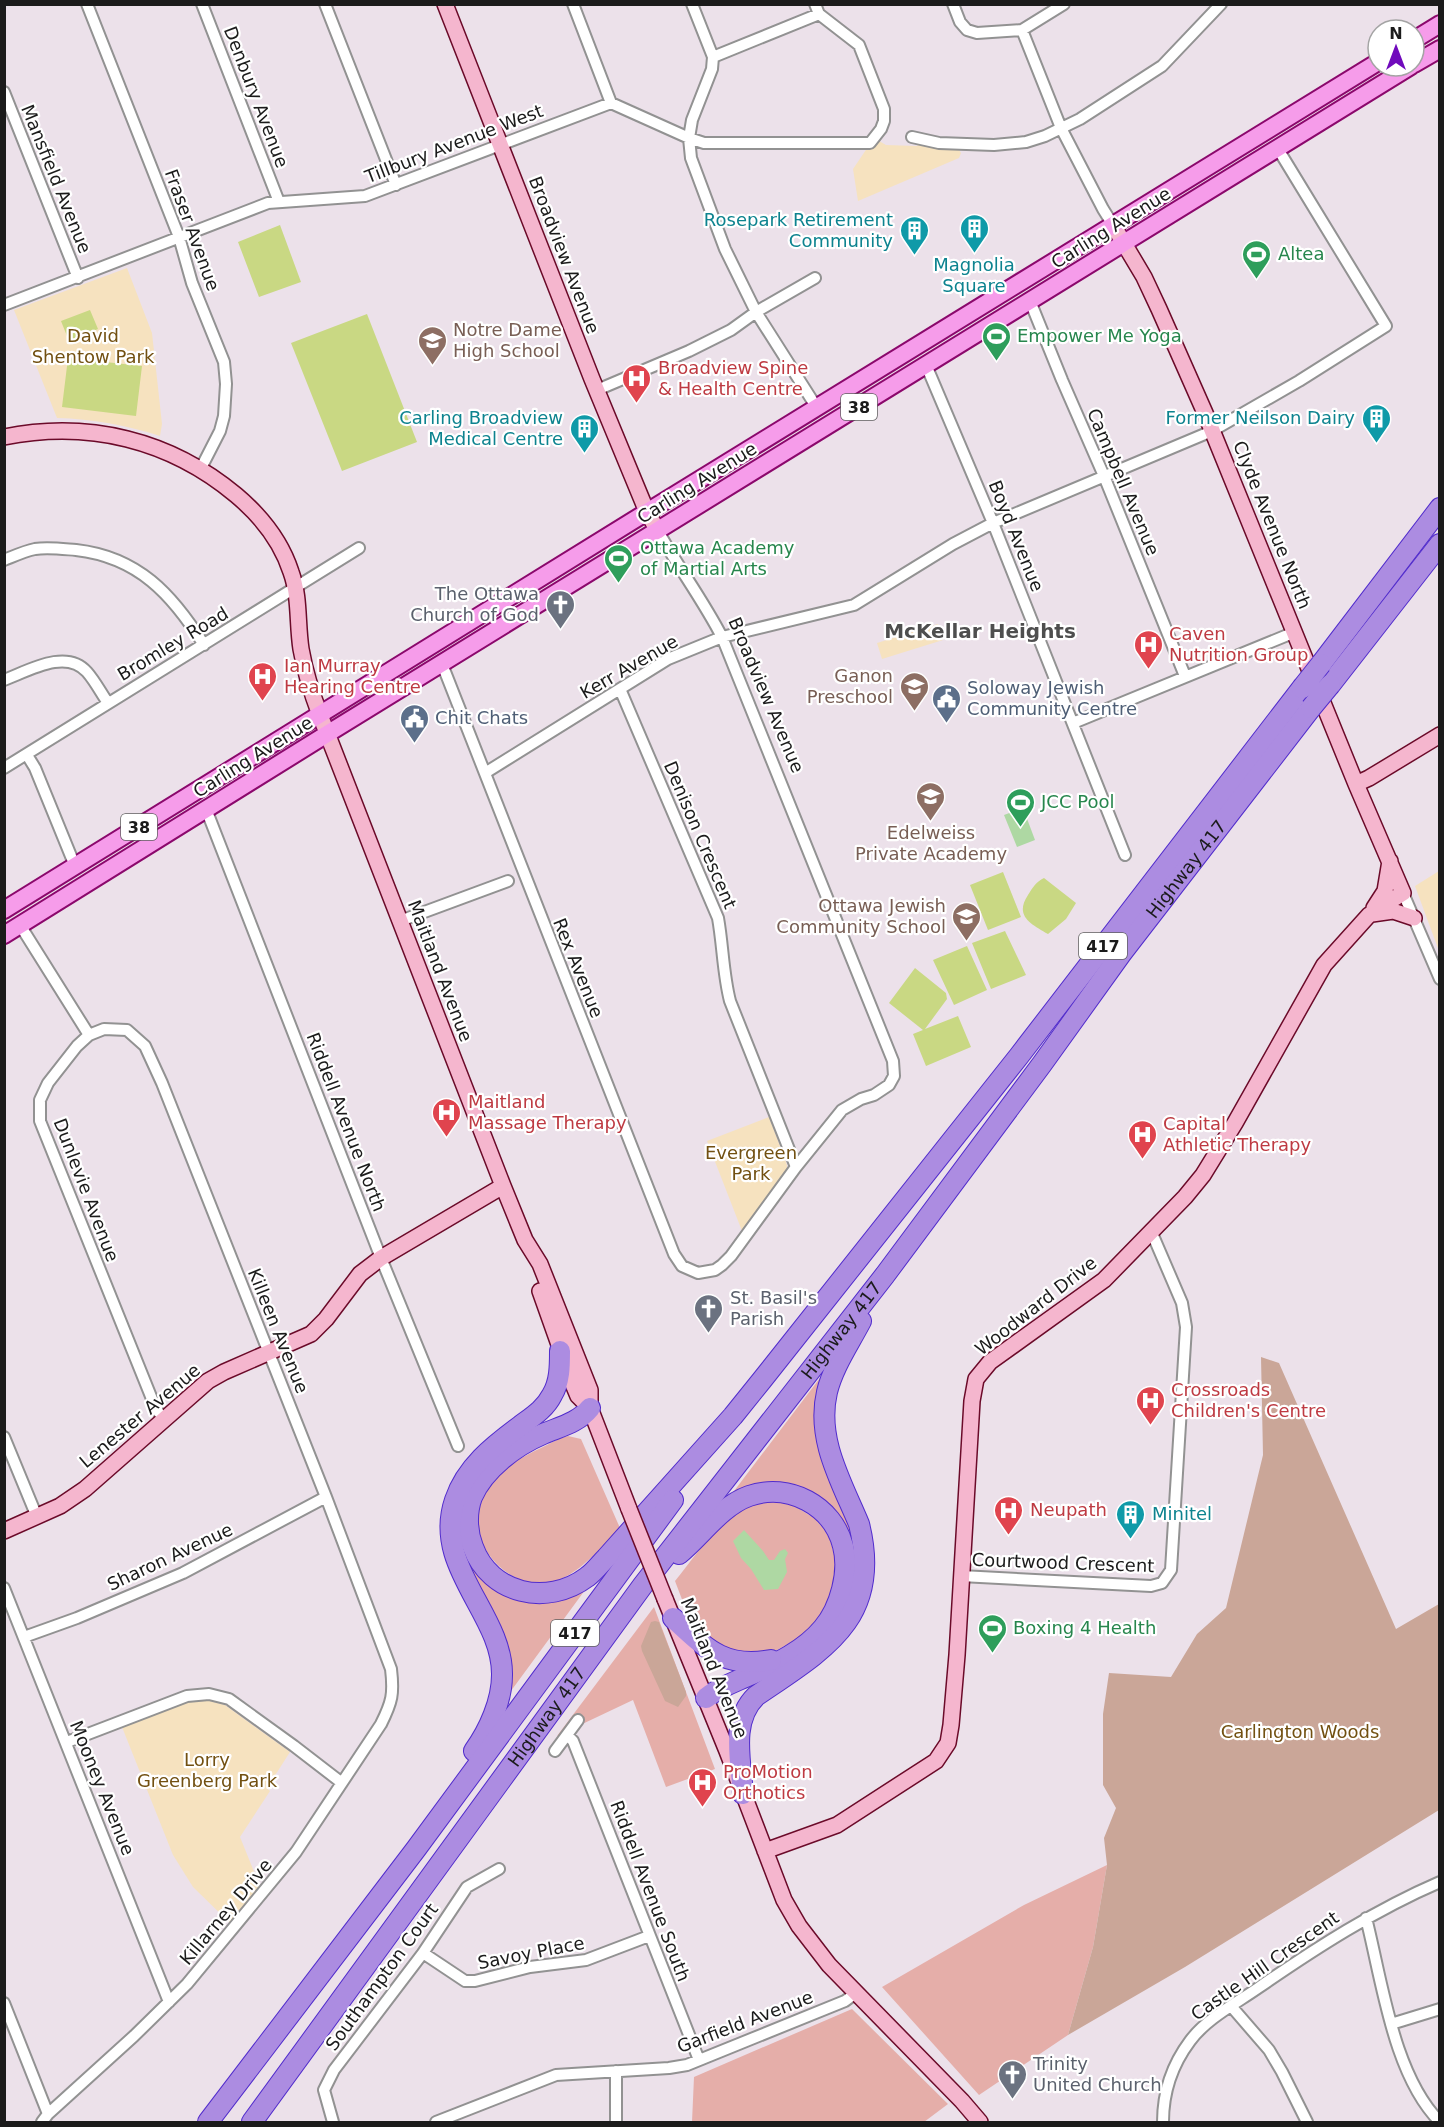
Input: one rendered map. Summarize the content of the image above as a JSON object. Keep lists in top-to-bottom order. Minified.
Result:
{"streets":{"highway":["Highway 417","417"],"main road":["Carling Avenue","38"],"street":["Denbury Avenue","Tillbury Avenue West","Mansfield Avenue","Fraser Avenue","Broadview Avenue","Campbell Avenue","Clyde Avenue North","Boyd Avenue","Bromley Road","Kerr Avenue","Denison Crescent","Rex Avenue","Maitland Avenue","Riddell Avenue North","Dunlevie Avenue","Woodward Drive","Killeen Avenue","Lenester Avenue","Sharon Avenue","Courtwood Crescent","Mooney Avenue","Riddell Avenue South","Killarney Drive","Savoy Place","Castle Hill Crescent","Southampton Court","Garfield Avenue"]},"crossings":[["Denbury Avenue","Tillbury Avenue West"],["Tillbury Avenue West","Mansfield Avenue"],["Tillbury Avenue West","Fraser Avenue"],["Tillbury Avenue West","Broadview Avenue"],["Carling Avenue","Broadview Avenue"],["Carling Avenue","Campbell Avenue"],["Carling Avenue","Clyde Avenue North"],["Carling Avenue","Boyd Avenue"],["Carling Avenue","Kerr Avenue"],["Carling Avenue","Rex Avenue"],["Carling Avenue","Maitland Avenue"],["Carling Avenue","Riddell Avenue North"],["Fraser Avenue","Maitland Avenue"],["Broadview Avenue","Kerr Avenue"],["Broadview Avenue","Denison Crescent"],["Broadview Avenue","Rex Avenue"],["Campbell Avenue","Kerr Avenue"],["Clyde Avenue North","Kerr Avenue"],["Clyde Avenue North","Woodward Drive"],["Boyd Avenue","Kerr Avenue"],["Bromley Road","Maitland Avenue"],["Kerr Avenue","Denison Crescent"],["Kerr Avenue","Rex Avenue"],["Denison Crescent","Rex Avenue"],["Maitland Avenue","Woodward Drive"],["Maitland Avenue","Lenester Avenue"],["Maitland Avenue","Garfield Avenue"],["Riddell Avenue North","Lenester Avenue"],["Dunlevie Avenue","Killeen Avenue"],["Dunlevie Avenue","Lenester Avenue"],["Woodward Drive","Courtwood Crescent"],["Killeen Avenue","Lenester Avenue"],["Killeen Avenue","Sharon Avenue"],["Killeen Avenue","Killarney Drive"],["Sharon Avenue","Mooney Avenue"],["Mooney Avenue","Killarney Drive"],["Riddell Avenue South","Savoy Place"],["Riddell Avenue South","Garfield Avenue"],["Savoy Place","Southampton Court"]],"districts":["McKellar Heights"],"parks":["David Shentow Park","Evergreen Park","Carlington Woods","Lorry Greenberg Park"],"places":{"building":["Magnolia Square","Rosepark Retirement Community","Former Neilson Dairy","Carling Broadview Medical Centre","Minitel"],"sports":["Altea","Empower Me Yoga","Ottawa Academy of Martial Arts","JCC Pool","Boxing 4 Health"],"school or university":["Notre Dame High School","Ganon Preschool","Edelweiss Private Academy","Ottawa Jewish Community School"],"hospital":["Broadview Spine & Health Centre","Caven Nutrition Group","Ian Murray Hearing Centre","Maitland Massage Therapy","Capital Athletic Therapy","Crossroads Children's Centre","Neupath","ProMotion Orthotics"],"church":["The Ottawa Church of God","St. Basil's Parish","Trinity United Church"],"public building":["Soloway Jewish Community Centre","Chit Chats"]},"north":"top"}
